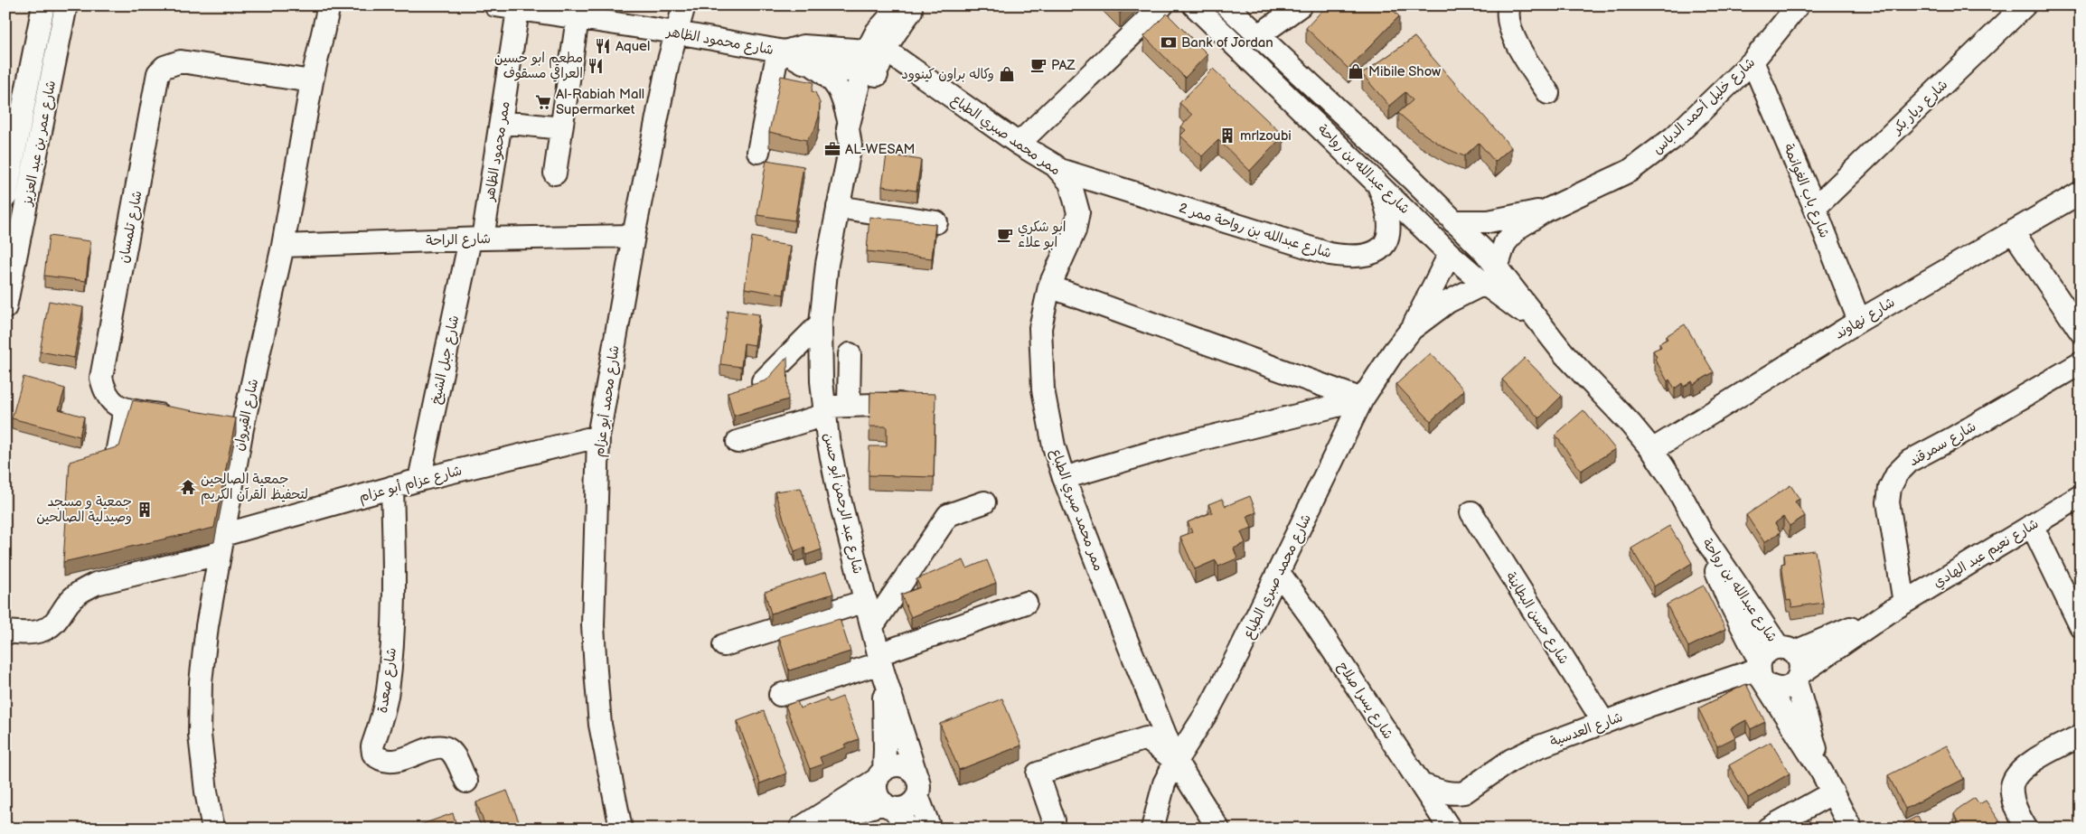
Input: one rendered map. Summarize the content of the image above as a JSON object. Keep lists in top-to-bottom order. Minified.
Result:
{"streets":{"street":["شارع محمود الظاهر","شارع خليل أحمد الدباس","شارع ديار بكر","ممر محمد صبري الطباع","شارع عمر بن عبد العزيز","ممر محمود الظاهر","شارع عبدالله بن رواحة","شارع باب الغوانمة","شارع تلمسان","شارع عبدالله بن رواحة ممر 2","شارع الراحة","شارع نهاوند","شارع جبل الشيخ","شارع محمد أبو عزام","شارع القيروان","شارع سمرقند","شارع عزام أبو عزام","شارع عبد الرحمن أبو حسن","شارع نعيم عبد الهادي","شارع محمد صبري الطباع","شارع حسن البطاينة","شارع صعدة","شارع يسرا صلاح","شارع العدسية"]},"crossings":[["شارع محمود الظاهر","ممر محمد صبري الطباع"],["شارع محمود الظاهر","ممر محمود الظاهر"],["شارع محمود الظاهر","شارع محمد أبو عزام"],["شارع محمود الظاهر","شارع عبد الرحمن أبو حسن"],["شارع خليل أحمد الدباس","شارع عبدالله بن رواحة"],["شارع خليل أحمد الدباس","شارع باب الغوانمة"],["شارع خليل أحمد الدباس","شارع محمد صبري الطباع"],["شارع ديار بكر","شارع باب الغوانمة"],["ممر محمد صبري الطباع","شارع عبدالله بن رواحة ممر 2"],["ممر محمد صبري الطباع","شارع عبد الرحمن أبو حسن"],["ممر محمد صبري الطباع","شارع محمد صبري الطباع"],["ممر محمود الظاهر","شارع الراحة"],["ممر محمود الظاهر","شارع جبل الشيخ"],["شارع عبدالله بن رواحة","شارع عبدالله بن رواحة ممر 2"],["شارع عبدالله بن رواحة","شارع نهاوند"],["شارع عبدالله بن رواحة","شارع نعيم عبد الهادي"],["شارع عبدالله بن رواحة","شارع محمد صبري الطباع"],["شارع عبدالله بن رواحة","شارع العدسية"],["شارع باب الغوانمة","شارع نهاوند"],["شارع تلمسان","شارع القيروان"],["شارع الراحة","شارع جبل الشيخ"],["شارع الراحة","شارع محمد أبو عزام"],["شارع الراحة","شارع القيروان"],["شارع جبل الشيخ","شارع عزام أبو عزام"],["شارع محمد أبو عزام","شارع عزام أبو عزام"],["شارع القيروان","شارع عزام أبو عزام"],["شارع سمرقند","شارع نعيم عبد الهادي"],["شارع عزام أبو عزام","شارع صعدة"],["شارع نعيم عبد الهادي","شارع العدسية"],["شارع محمد صبري الطباع","شارع يسرا صلاح"],["شارع حسن البطاينة","شارع العدسية"],["شارع يسرا صلاح","شارع العدسية"]],"places":{"bank":["Bank of Jordan"],"restaurant":["Aquel","مطعم ابو حسين العراقي مسقوف"],"cafe":["PAZ","ابو شكري ابو علاء"],"shop":["Mibile Show","وكاله براون كينوود"],"supermarket":["Al-Rabiah Mall Supermarket"],"building":["mrlzoubi","جمعية و مسجد وصيدلية الصالحين"],"office":["AL-WESAM"],"temple":["جمعية الصالحين لتحفيظ القرآن الكريم"]}}
